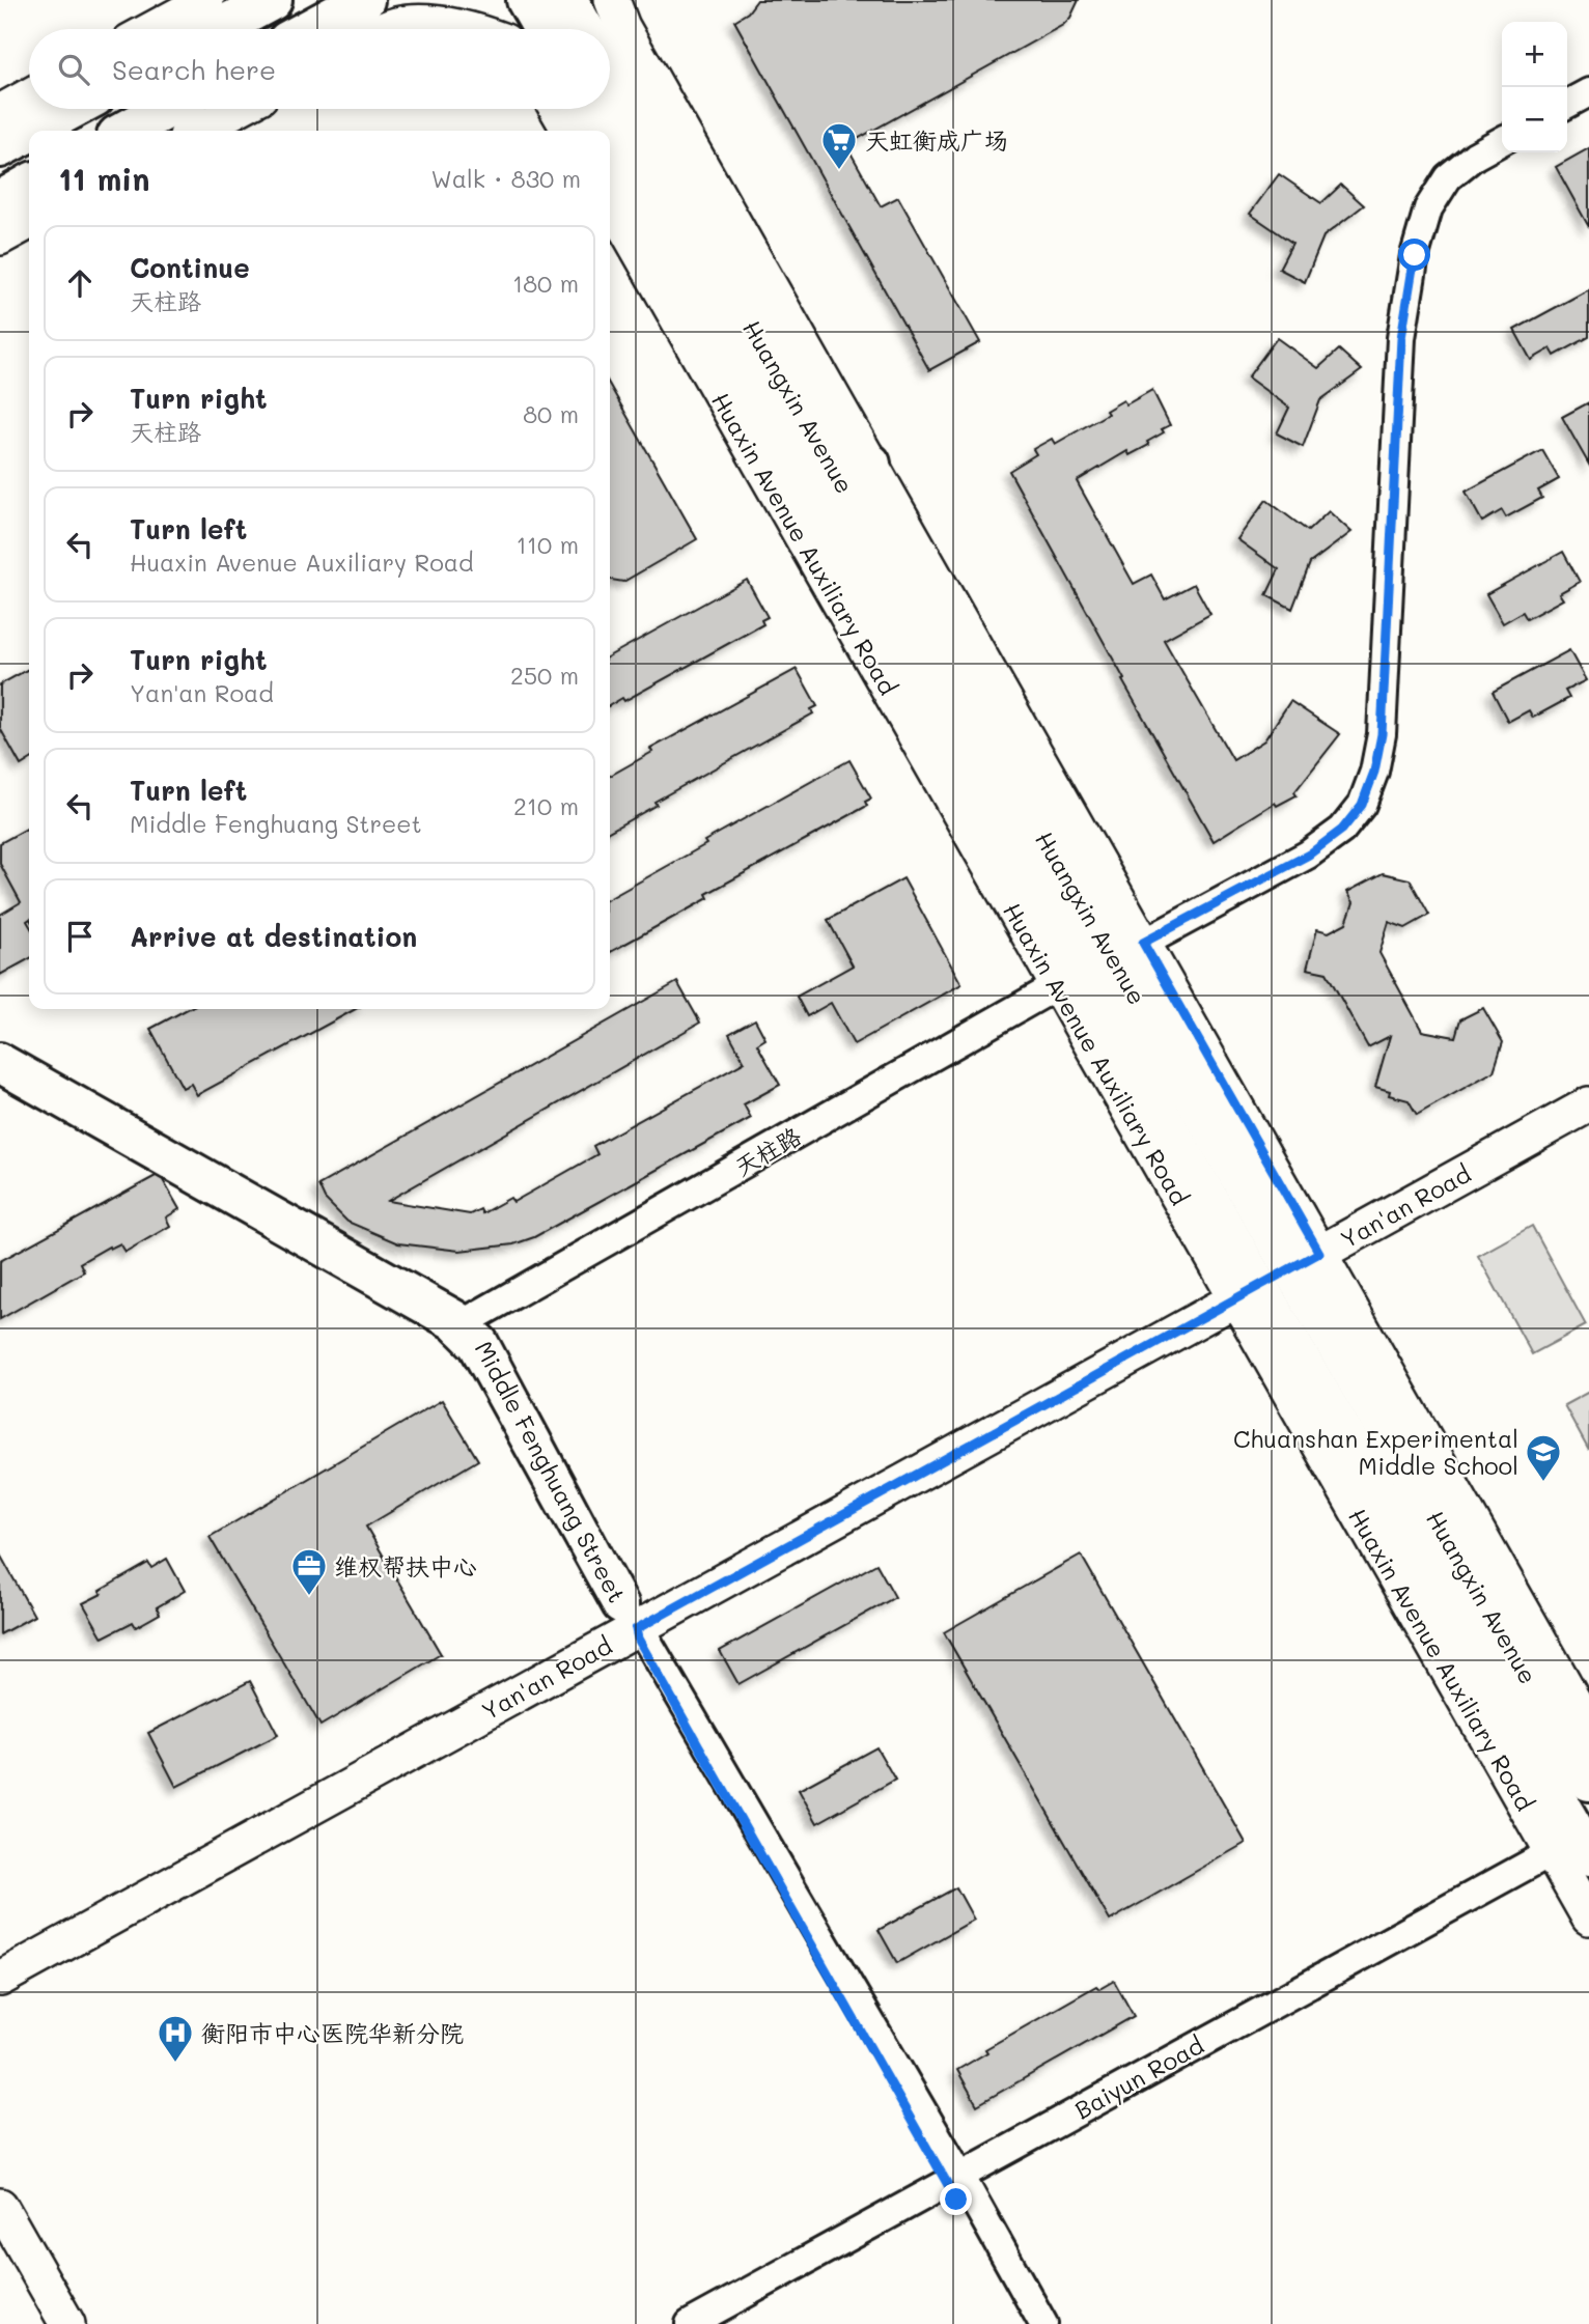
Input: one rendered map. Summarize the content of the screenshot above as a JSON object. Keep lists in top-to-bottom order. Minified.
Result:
{"streets":{"highway":["Huangxin Avenue"],"main road":["Huaxin Avenue Auxiliary Road","Yan'an Road"],"street":["天柱路","Middle Fenghuang Street","Baiyun Road"]},"crossings":[["Huangxin Avenue","Huaxin Avenue Auxiliary Road"],["Huangxin Avenue","天柱路"],["Huangxin Avenue","Yan'an Road"],["Huangxin Avenue","Baiyun Road"],["天柱路","Middle Fenghuang Street"],["Yan'an Road","Middle Fenghuang Street"],["Middle Fenghuang Street","Baiyun Road"]],"places":{"supermarket":["天虹衡成广场"],"school or university":["Chuanshan Experimental Middle School"],"office":["维权帮扶中心"],"hospital":["衡阳市中心医院华新分院"]},"page":{"map_buttons":["+","−"],"search":"Search here","heading":["11 min","Walk · 830 m"],"list":[["Continue","天柱路","180 m"],["Turn right","天柱路","80 m"],["Turn left","Huaxin Avenue Auxiliary Road","110 m"],["Turn right","Yan'an Road","250 m"],["Turn left","Middle Fenghuang Street","210 m"],"Arrive at destination"]}}
